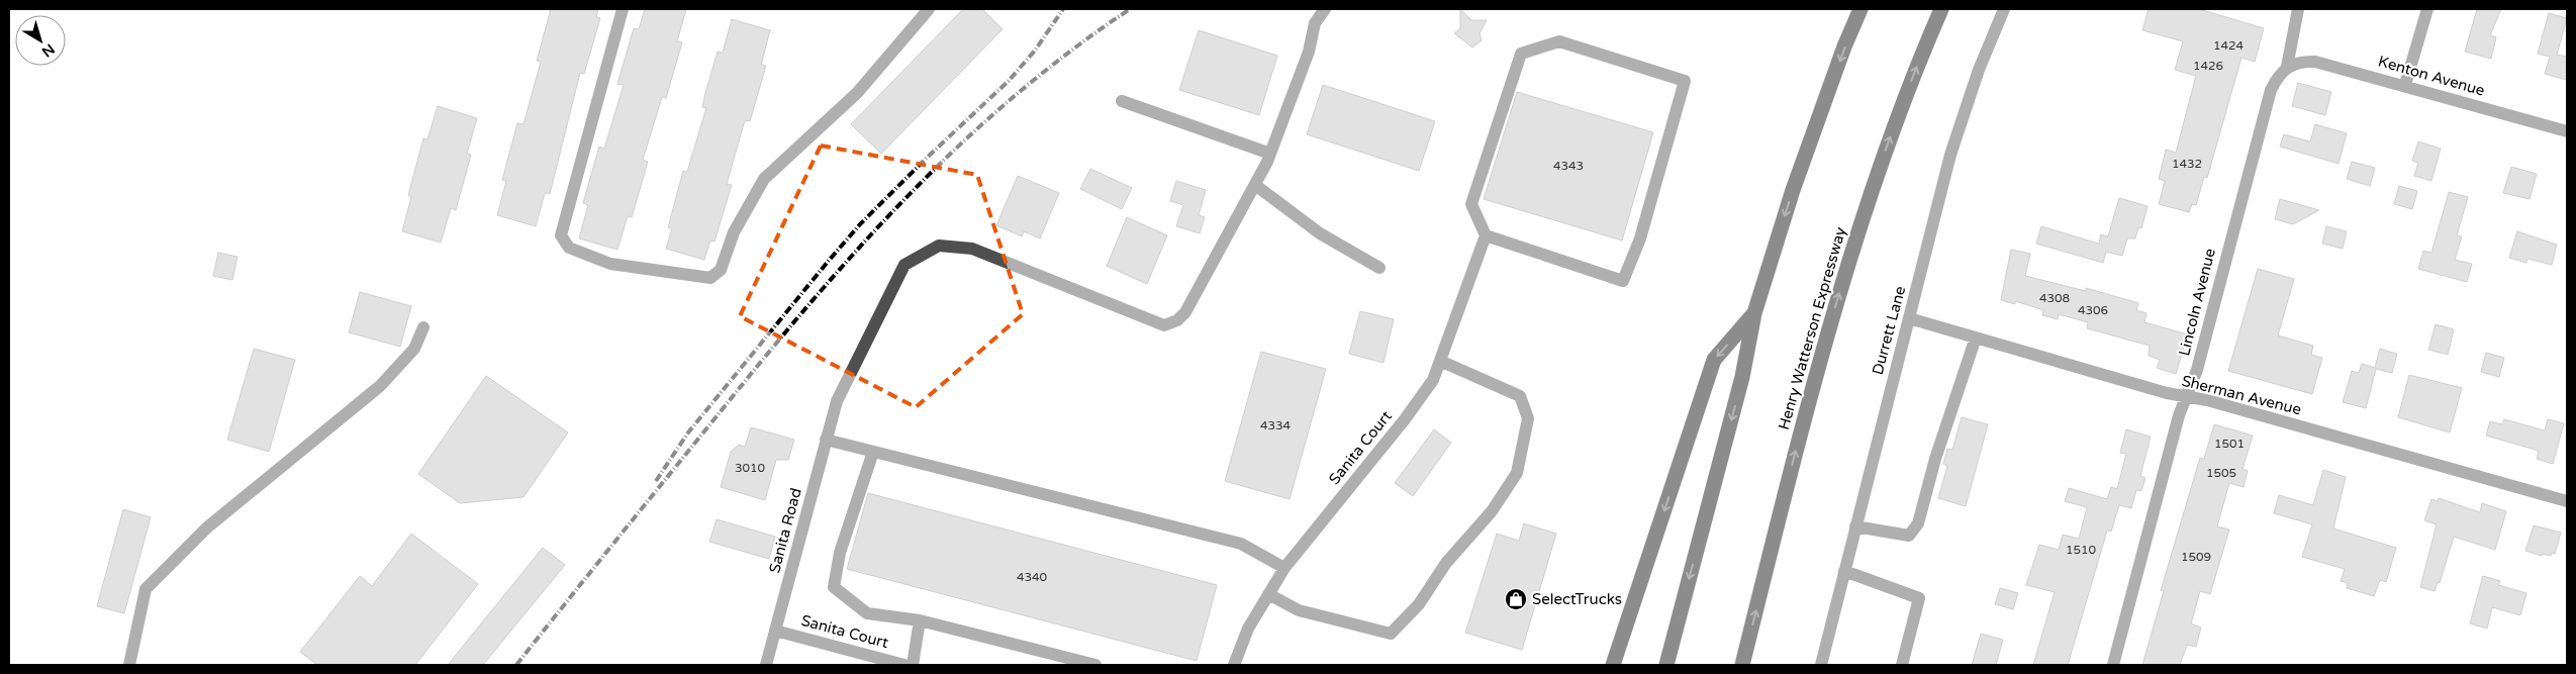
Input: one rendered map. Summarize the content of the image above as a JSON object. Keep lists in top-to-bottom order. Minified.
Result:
{"streets":{"highway":["Henry Watterson Expressway"],"street":["Kenton Avenue","Lincoln Avenue","Durrett Lane","Sherman Avenue","Sanita Court","Sanita Road"]},"crossings":[["Kenton Avenue","Lincoln Avenue"],["Lincoln Avenue","Sherman Avenue"],["Durrett Lane","Sherman Avenue"],["Sanita Court","Sanita Road"]],"places":{"shop":["SelectTrucks"]},"house_numbers":["1424","1426","1432","4343","4308","4306","4334","1501","3010","1505","1510","1509","4340"],"north":"bottom right"}
